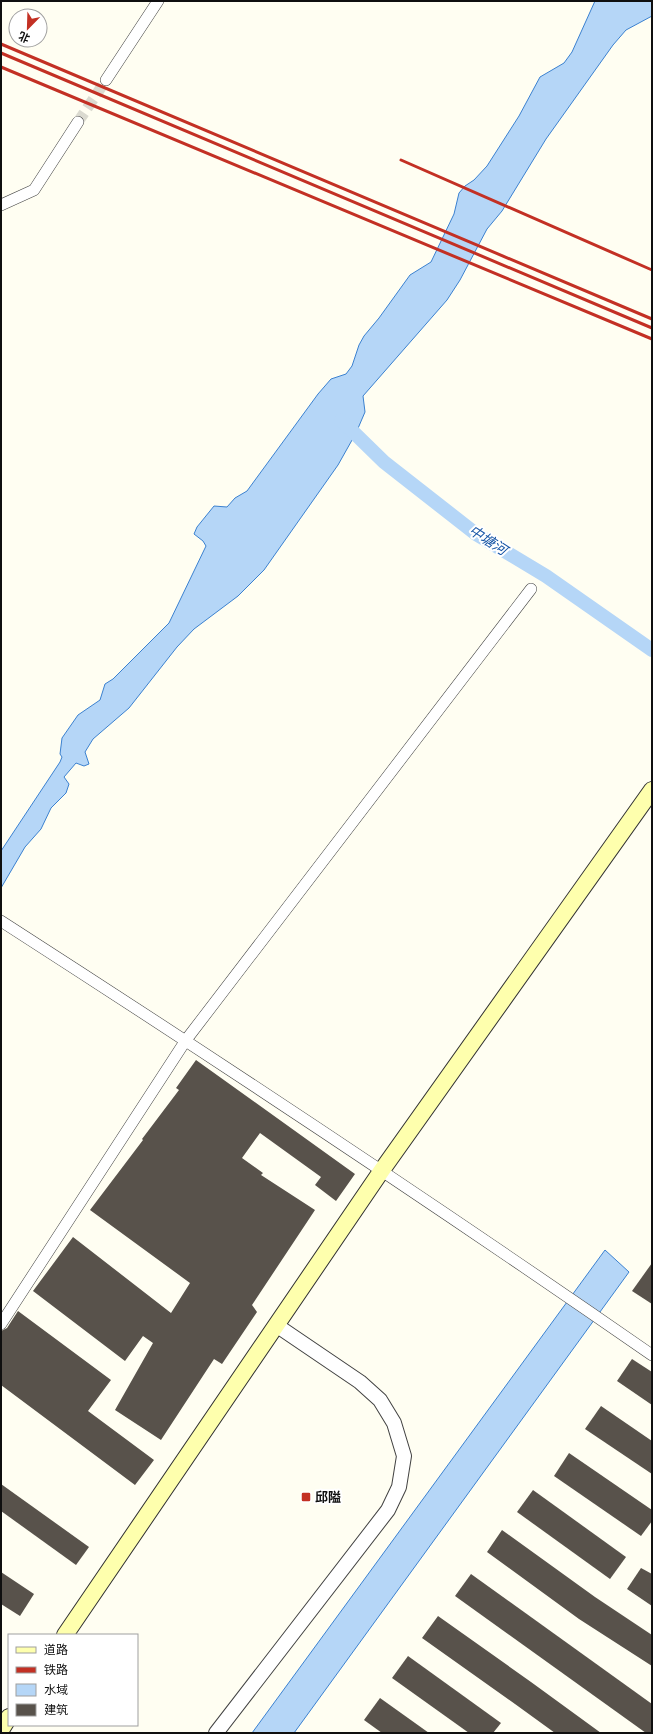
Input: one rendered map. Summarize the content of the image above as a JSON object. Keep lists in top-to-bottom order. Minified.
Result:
{"water":["中塘河"],"places":{"transit":["邱隘"]},"legend":["道路","铁路","水域","建筑"],"north":"bottom left"}
